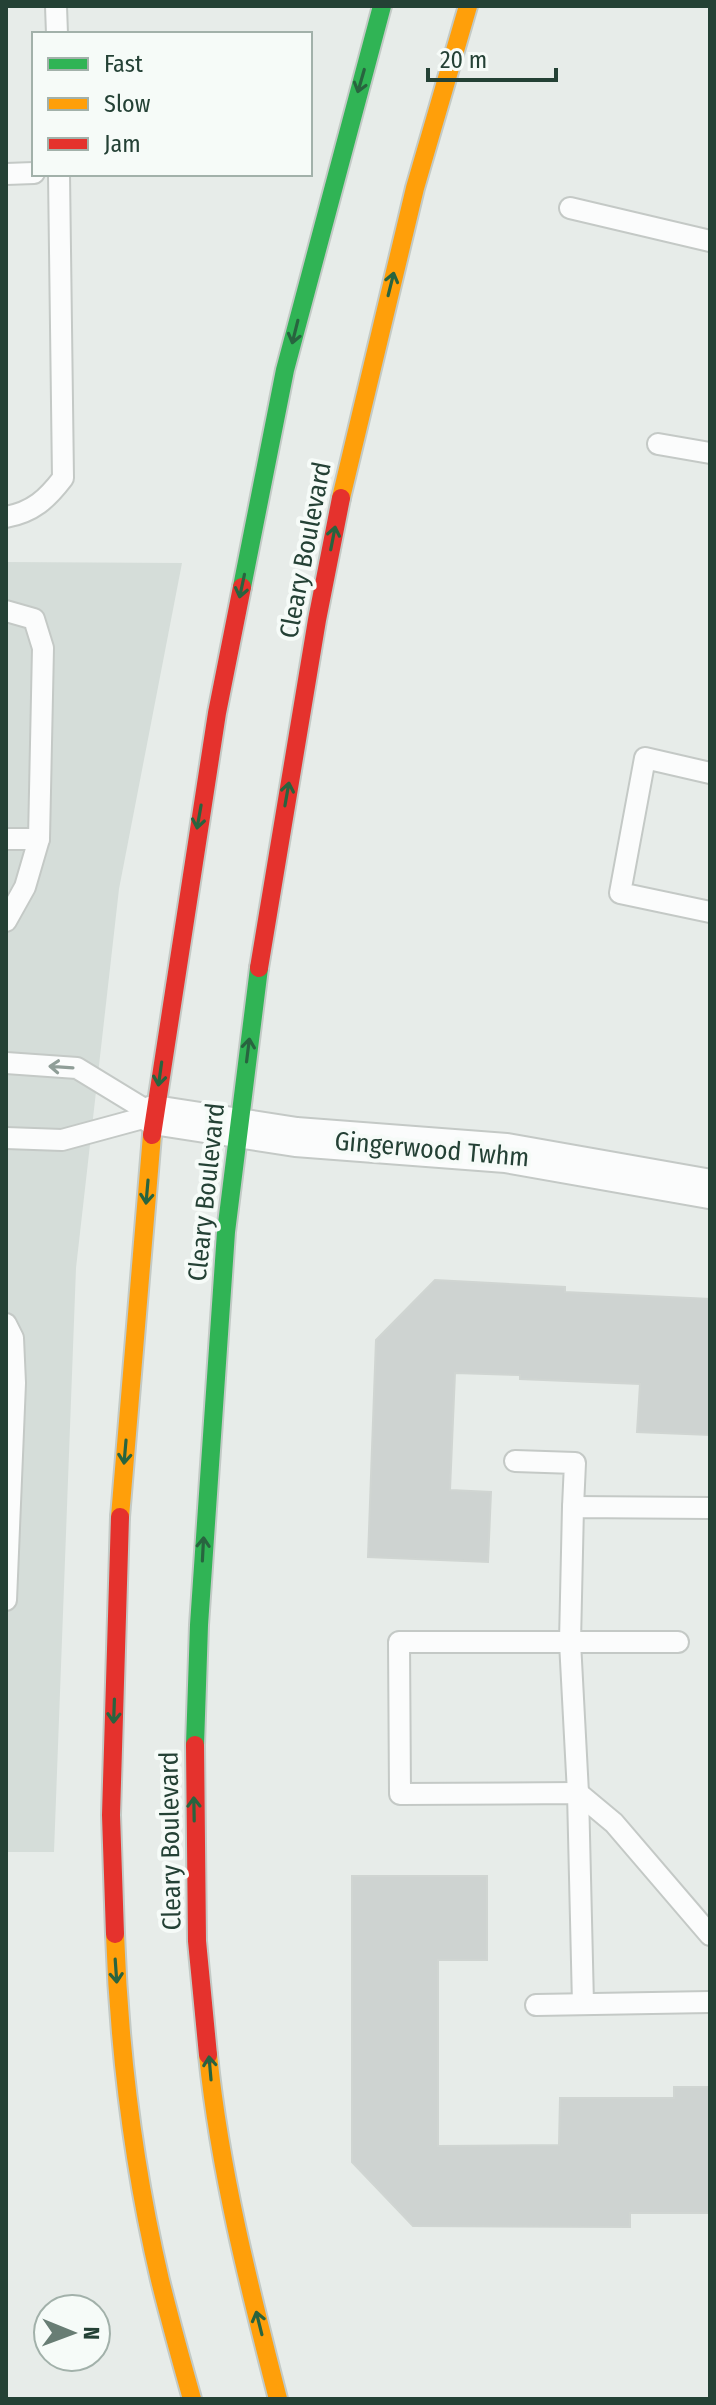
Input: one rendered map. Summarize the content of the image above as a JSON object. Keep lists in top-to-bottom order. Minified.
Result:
{"streets":{"street":["Cleary Boulevard","Gingerwood Twhm"]},"crossings":[["Cleary Boulevard","Gingerwood Twhm"]],"legend":["Fast","Slow","Jam"],"scale_bar":"20 m","north":"right"}
